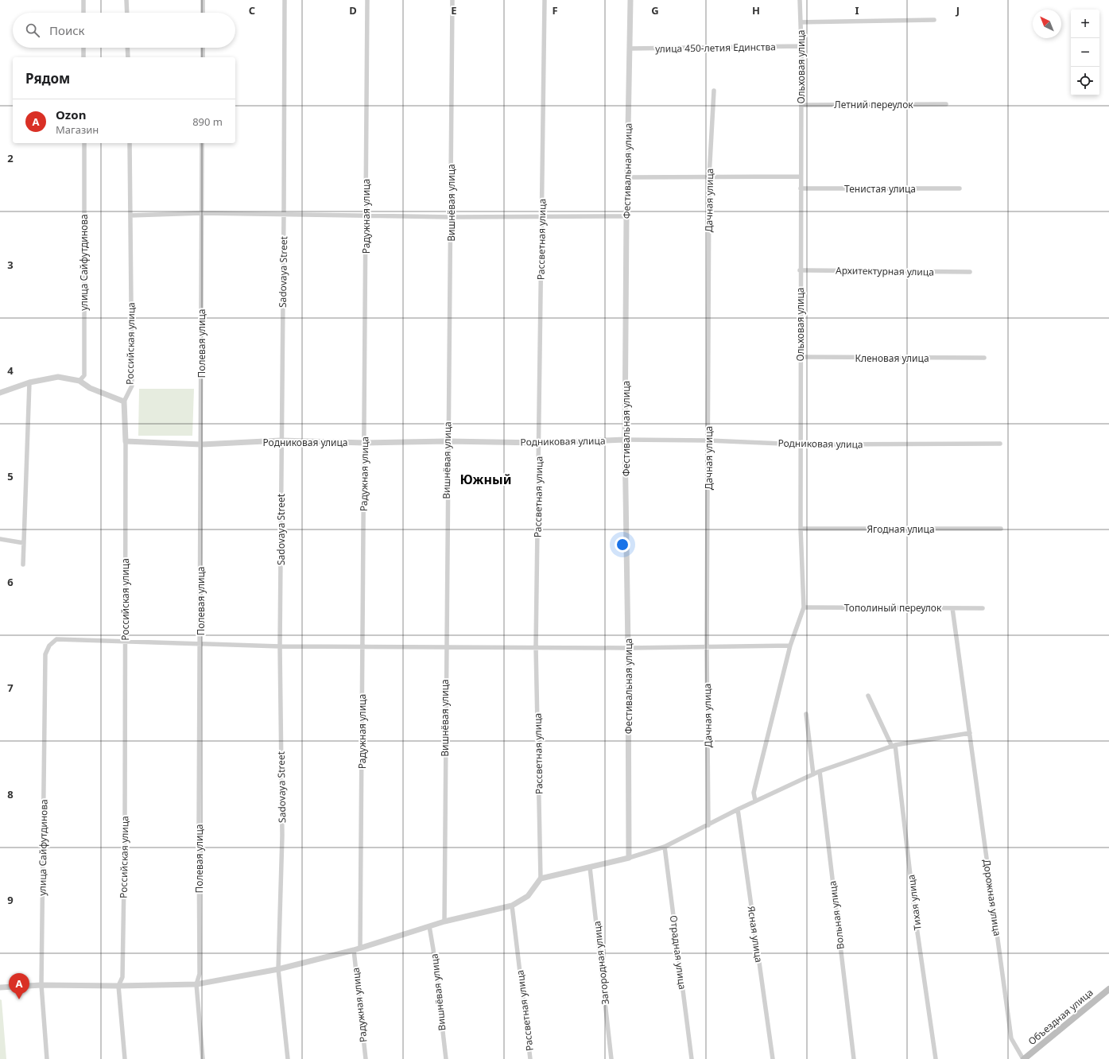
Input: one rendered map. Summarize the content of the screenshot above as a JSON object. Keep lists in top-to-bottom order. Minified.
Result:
{"streets":{"main road":["Объездная улица"],"street":["улица 450-летия Единства","Ольховая улица","Летний переулок","Фестивальная улица","Тенистая улица","Дачная улица","Вишнёвая улица","Радужная улица","Рассветная улица","улица Сайфутдинова","Архитектурная улица","Sadovaya Street","Российская улица","Полевая улица","Кленовая улица","Родниковая улица","Ягодная улица","Тополиный переулок","Дорожная улица","Тихая улица","Вольная улица","Ясная улица","Отрадная улица","Загородная улица"]},"crossings":[["улица 450-летия Единства","Ольховая улица"],["улица 450-летия Единства","Фестивальная улица"],["Ольховая улица","Летний переулок"],["Ольховая улица","Тенистая улица"],["Ольховая улица","Архитектурная улица"],["Ольховая улица","Кленовая улица"],["Ольховая улица","Родниковая улица"],["Ольховая улица","Ягодная улица"],["Ольховая улица","Тополиный переулок"],["Фестивальная улица","Родниковая улица"],["Дачная улица","Родниковая улица"],["Вишнёвая улица","Родниковая улица"],["Радужная улица","Родниковая улица"],["Рассветная улица","Родниковая улица"],["улица Сайфутдинова","Российская улица"],["Sadovaya Street","Родниковая улица"],["Российская улица","Родниковая улица"],["Полевая улица","Родниковая улица"],["Тополиный переулок","Дорожная улица"],["Дорожная улица","Объездная улица"]],"districts":["Южный"],"north":"top left","page":{"map_buttons":["+","−"],"search":"Поиск","heading":"Рядом","list":[{"mark":"A","name":"Ozon","note":"Магазин","value":"890 m"}],"pins":"A"},"grid":{"columns":["C","D","E","F","G","H","I","J"],"rows":["2","3","4","5","6","7","8","9"]}}
